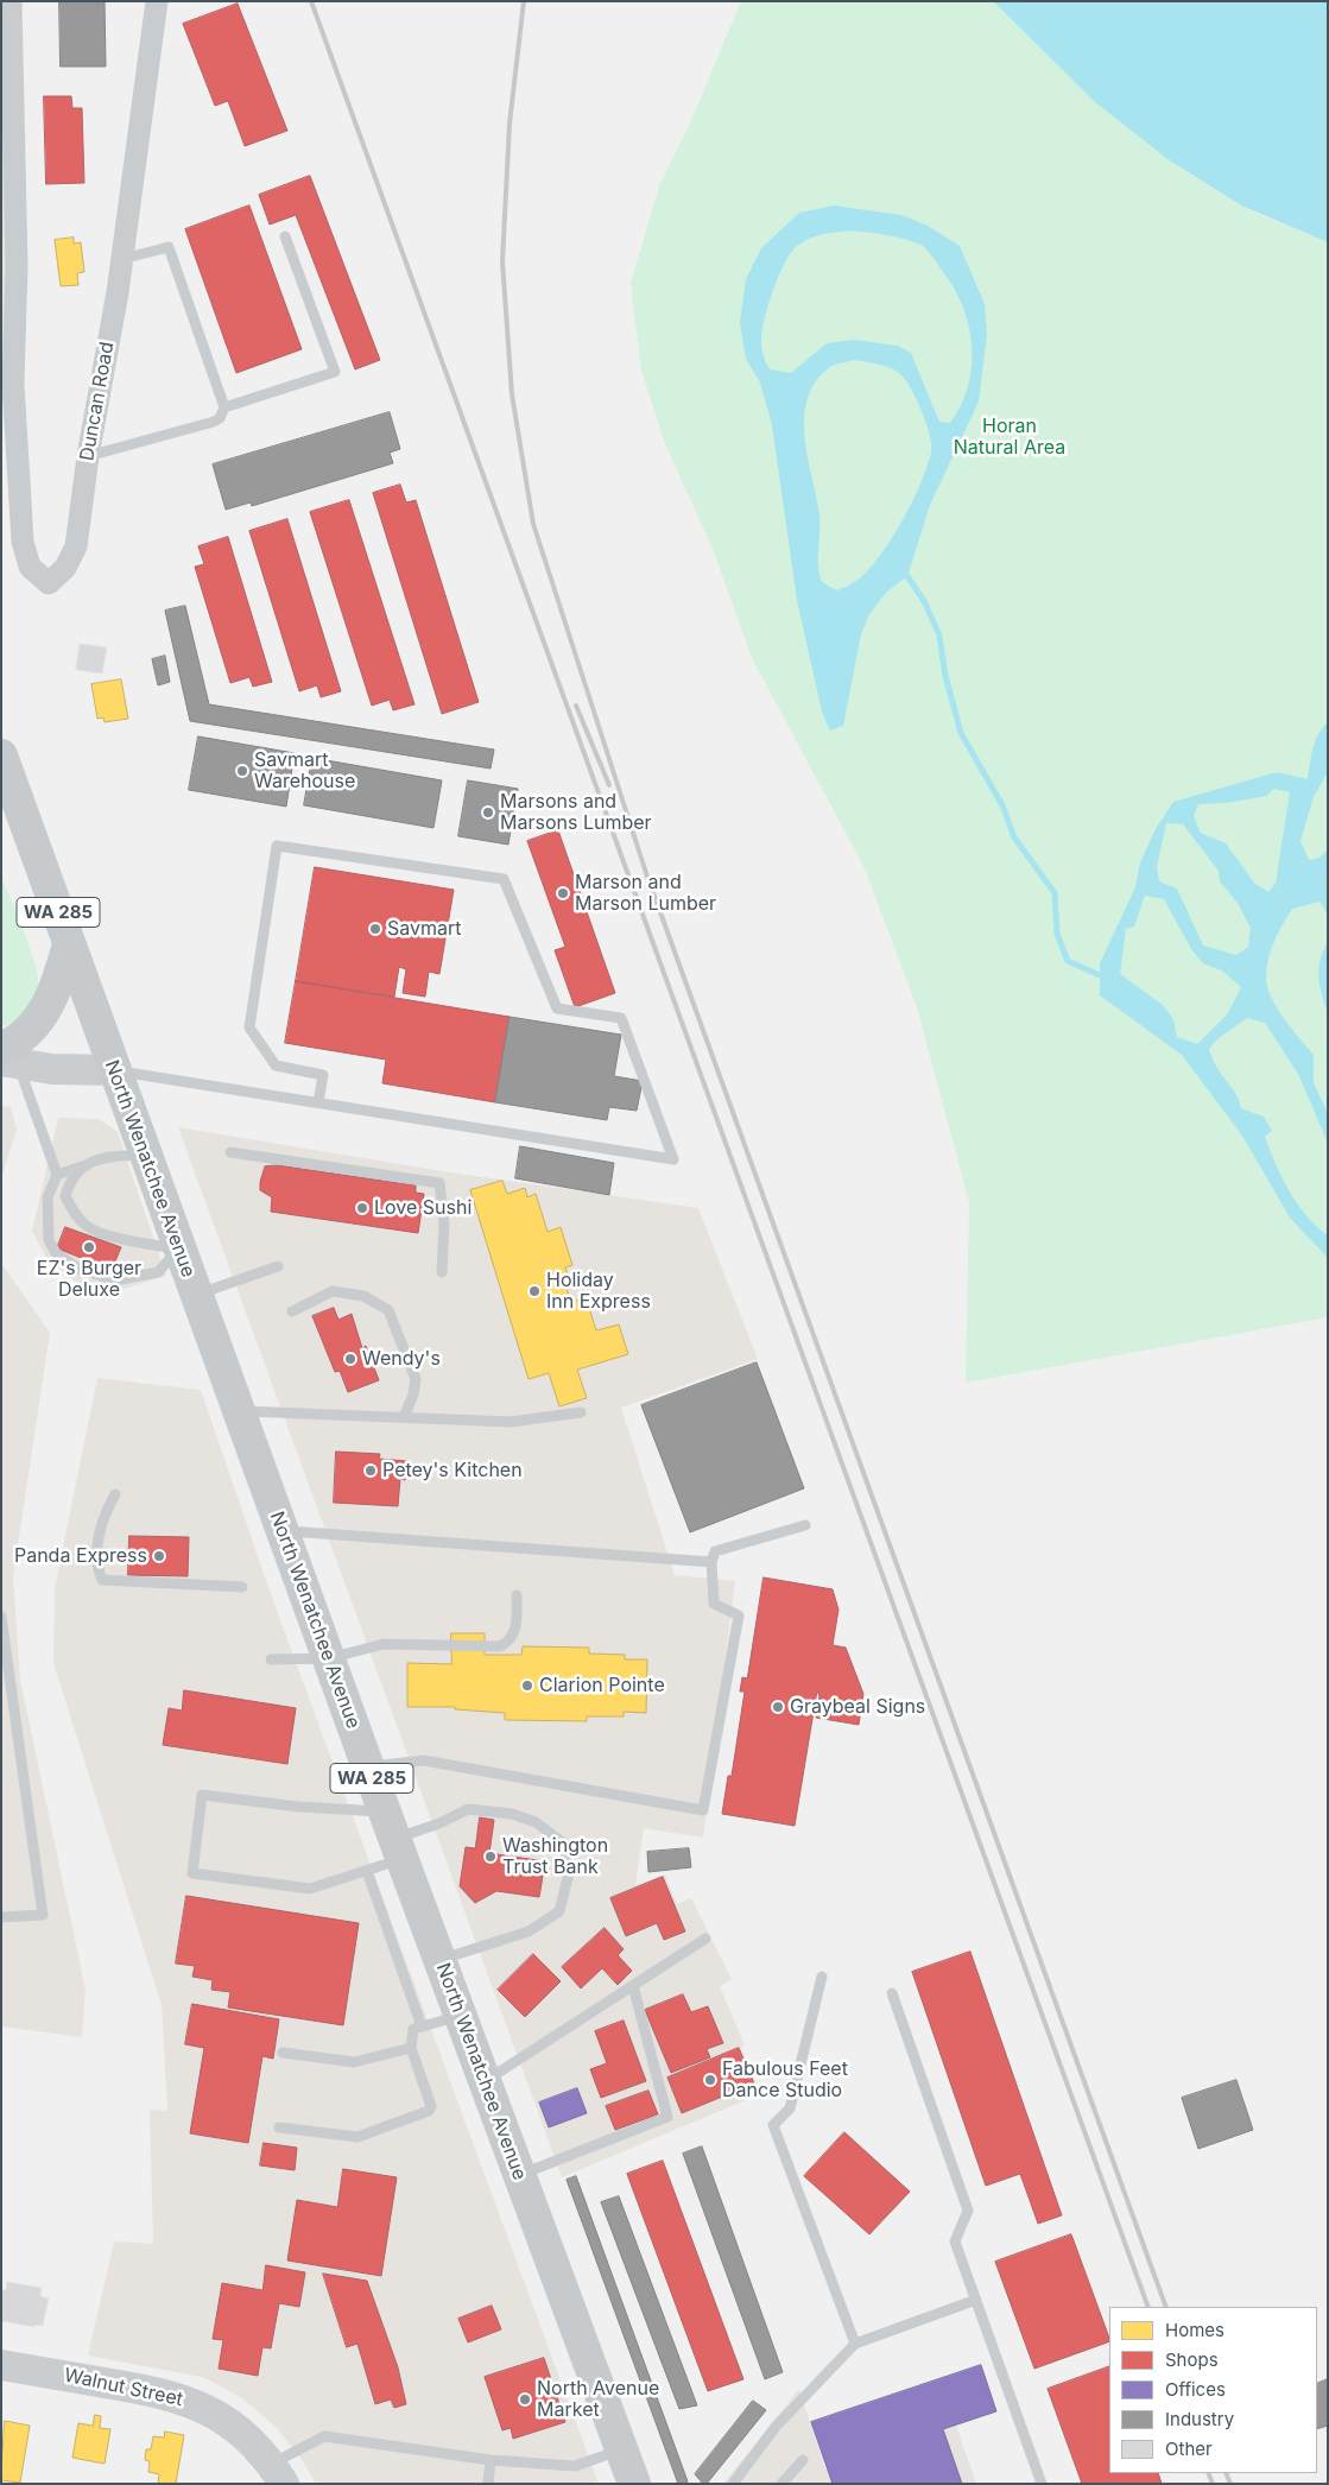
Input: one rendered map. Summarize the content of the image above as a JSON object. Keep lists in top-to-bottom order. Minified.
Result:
{"streets":{"main road":["WA 285","North Wenatchee Avenue"],"street":["Duncan Road","Walnut Street"]},"parks":["Horan Natural Area"],"places":["Savmart Warehouse","Marsons and Marsons Lumber","Marson and Marson Lumber","Savmart","Love Sushi","EZ's Burger Deluxe","Holiday Inn Express","Wendy's","Petey's Kitchen","Panda Express","Clarion Pointe","Graybeal Signs","Washington Trust Bank","Fabulous Feet Dance Studio","North Avenue Market"],"legend":["Homes","Shops","Offices","Industry","Other"]}
